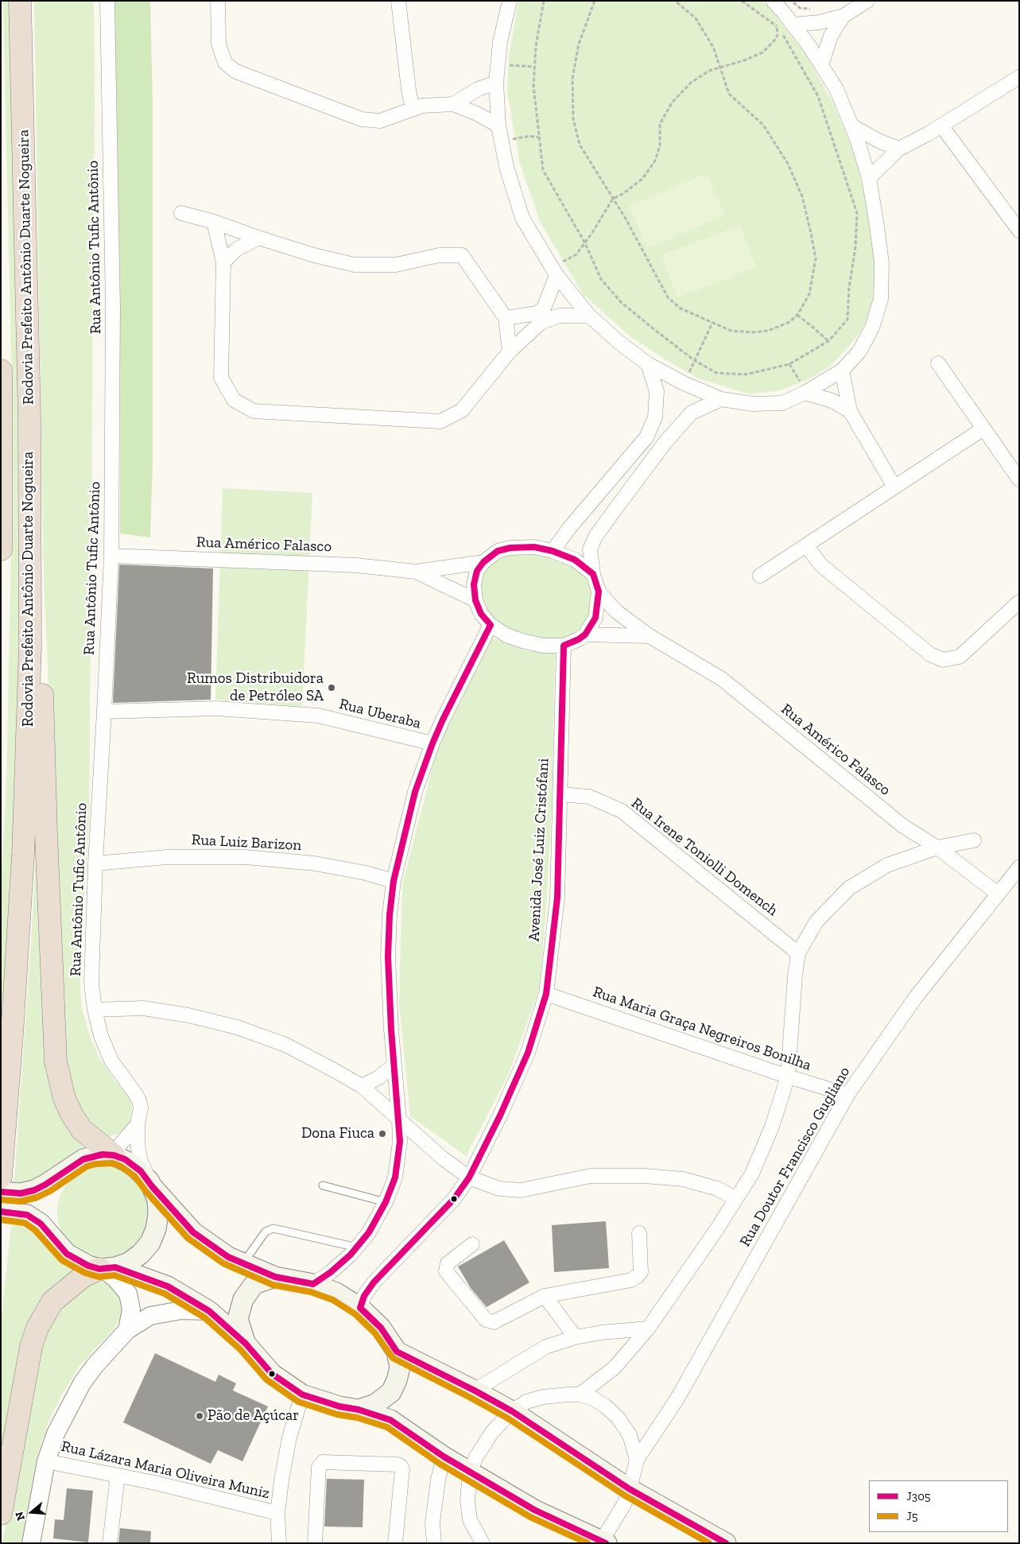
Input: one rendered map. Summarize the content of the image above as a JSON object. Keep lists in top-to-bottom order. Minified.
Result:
{"streets":{"highway":["Rodovia Prefeito Antônio Duarte Nogueira"],"street":["Rua Antônio Tufic Antônio","Rua Américo Falasco","Rua Uberaba","Rua Luiz Barizon","Avenida José Luiz Cristófani","Rua Irene Toniolli Domench","Rua Maria Graça Negreiros Bonilha","Rua Doutor Francisco Gugliano","Rua Lázara Maria Oliveira Muniz"]},"crossings":[["Rua Antônio Tufic Antônio","Rua Américo Falasco"],["Rua Antônio Tufic Antônio","Rua Uberaba"],["Rua Antônio Tufic Antônio","Rua Luiz Barizon"],["Rua Américo Falasco","Avenida José Luiz Cristófani"],["Rua Américo Falasco","Rua Doutor Francisco Gugliano"],["Avenida José Luiz Cristófani","Rua Irene Toniolli Domench"],["Avenida José Luiz Cristófani","Rua Maria Graça Negreiros Bonilha"],["Rua Maria Graça Negreiros Bonilha","Rua Doutor Francisco Gugliano"]],"places":["Rumos Distribuidora de Petróleo SA","Dona Fiuca","Pão de Açúcar"],"lines":["transit line J305","transit line J5"],"legend":["J305","J5"],"north":"left"}
